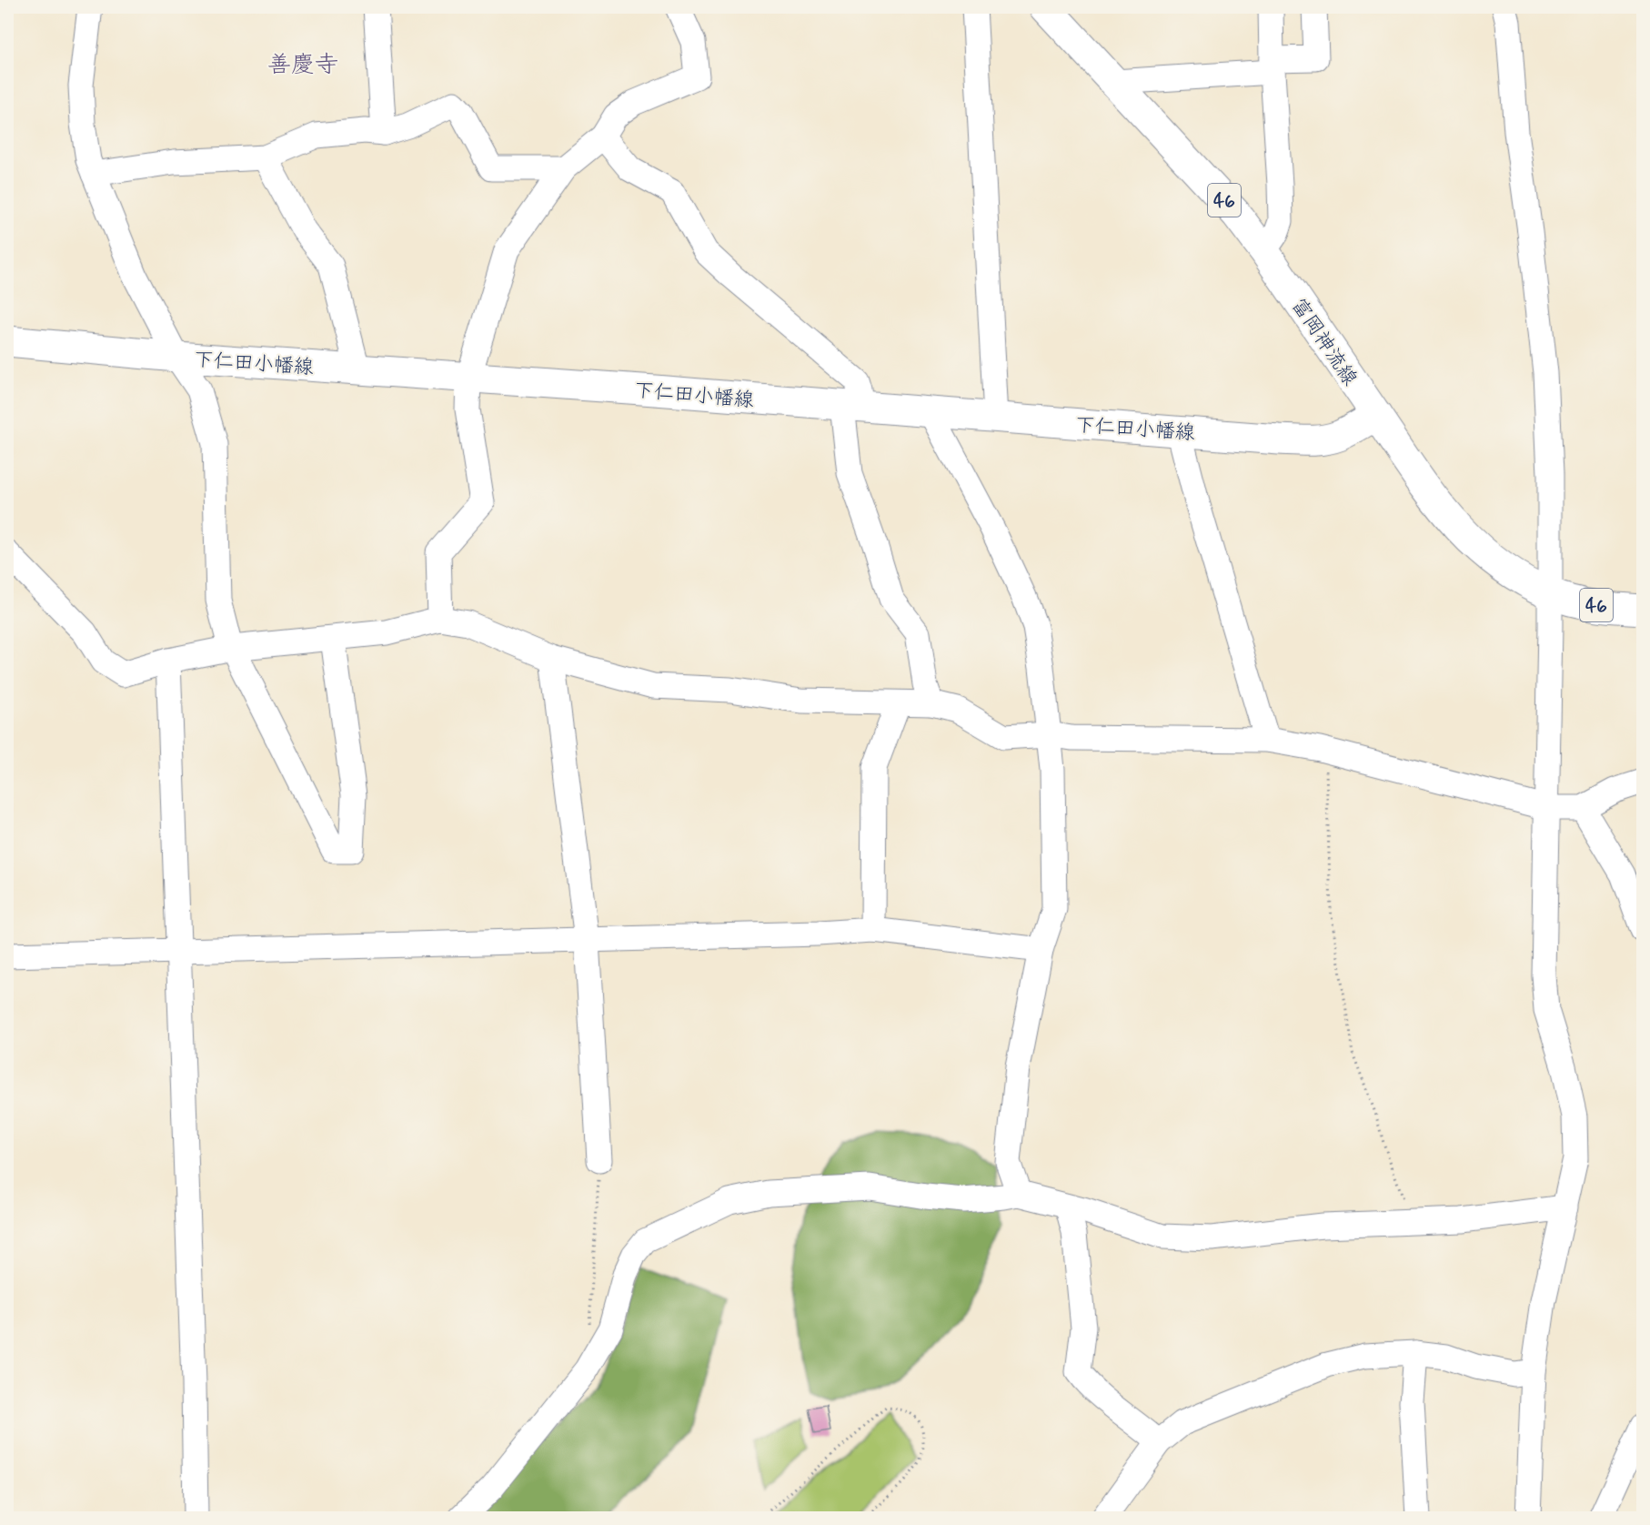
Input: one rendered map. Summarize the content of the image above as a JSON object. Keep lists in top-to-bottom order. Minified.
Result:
{"streets":{"main road":["46","富岡神流線","下仁田小幡線"]},"crossings":[["富岡神流線","下仁田小幡線"]],"districts":["善慶寺"]}
